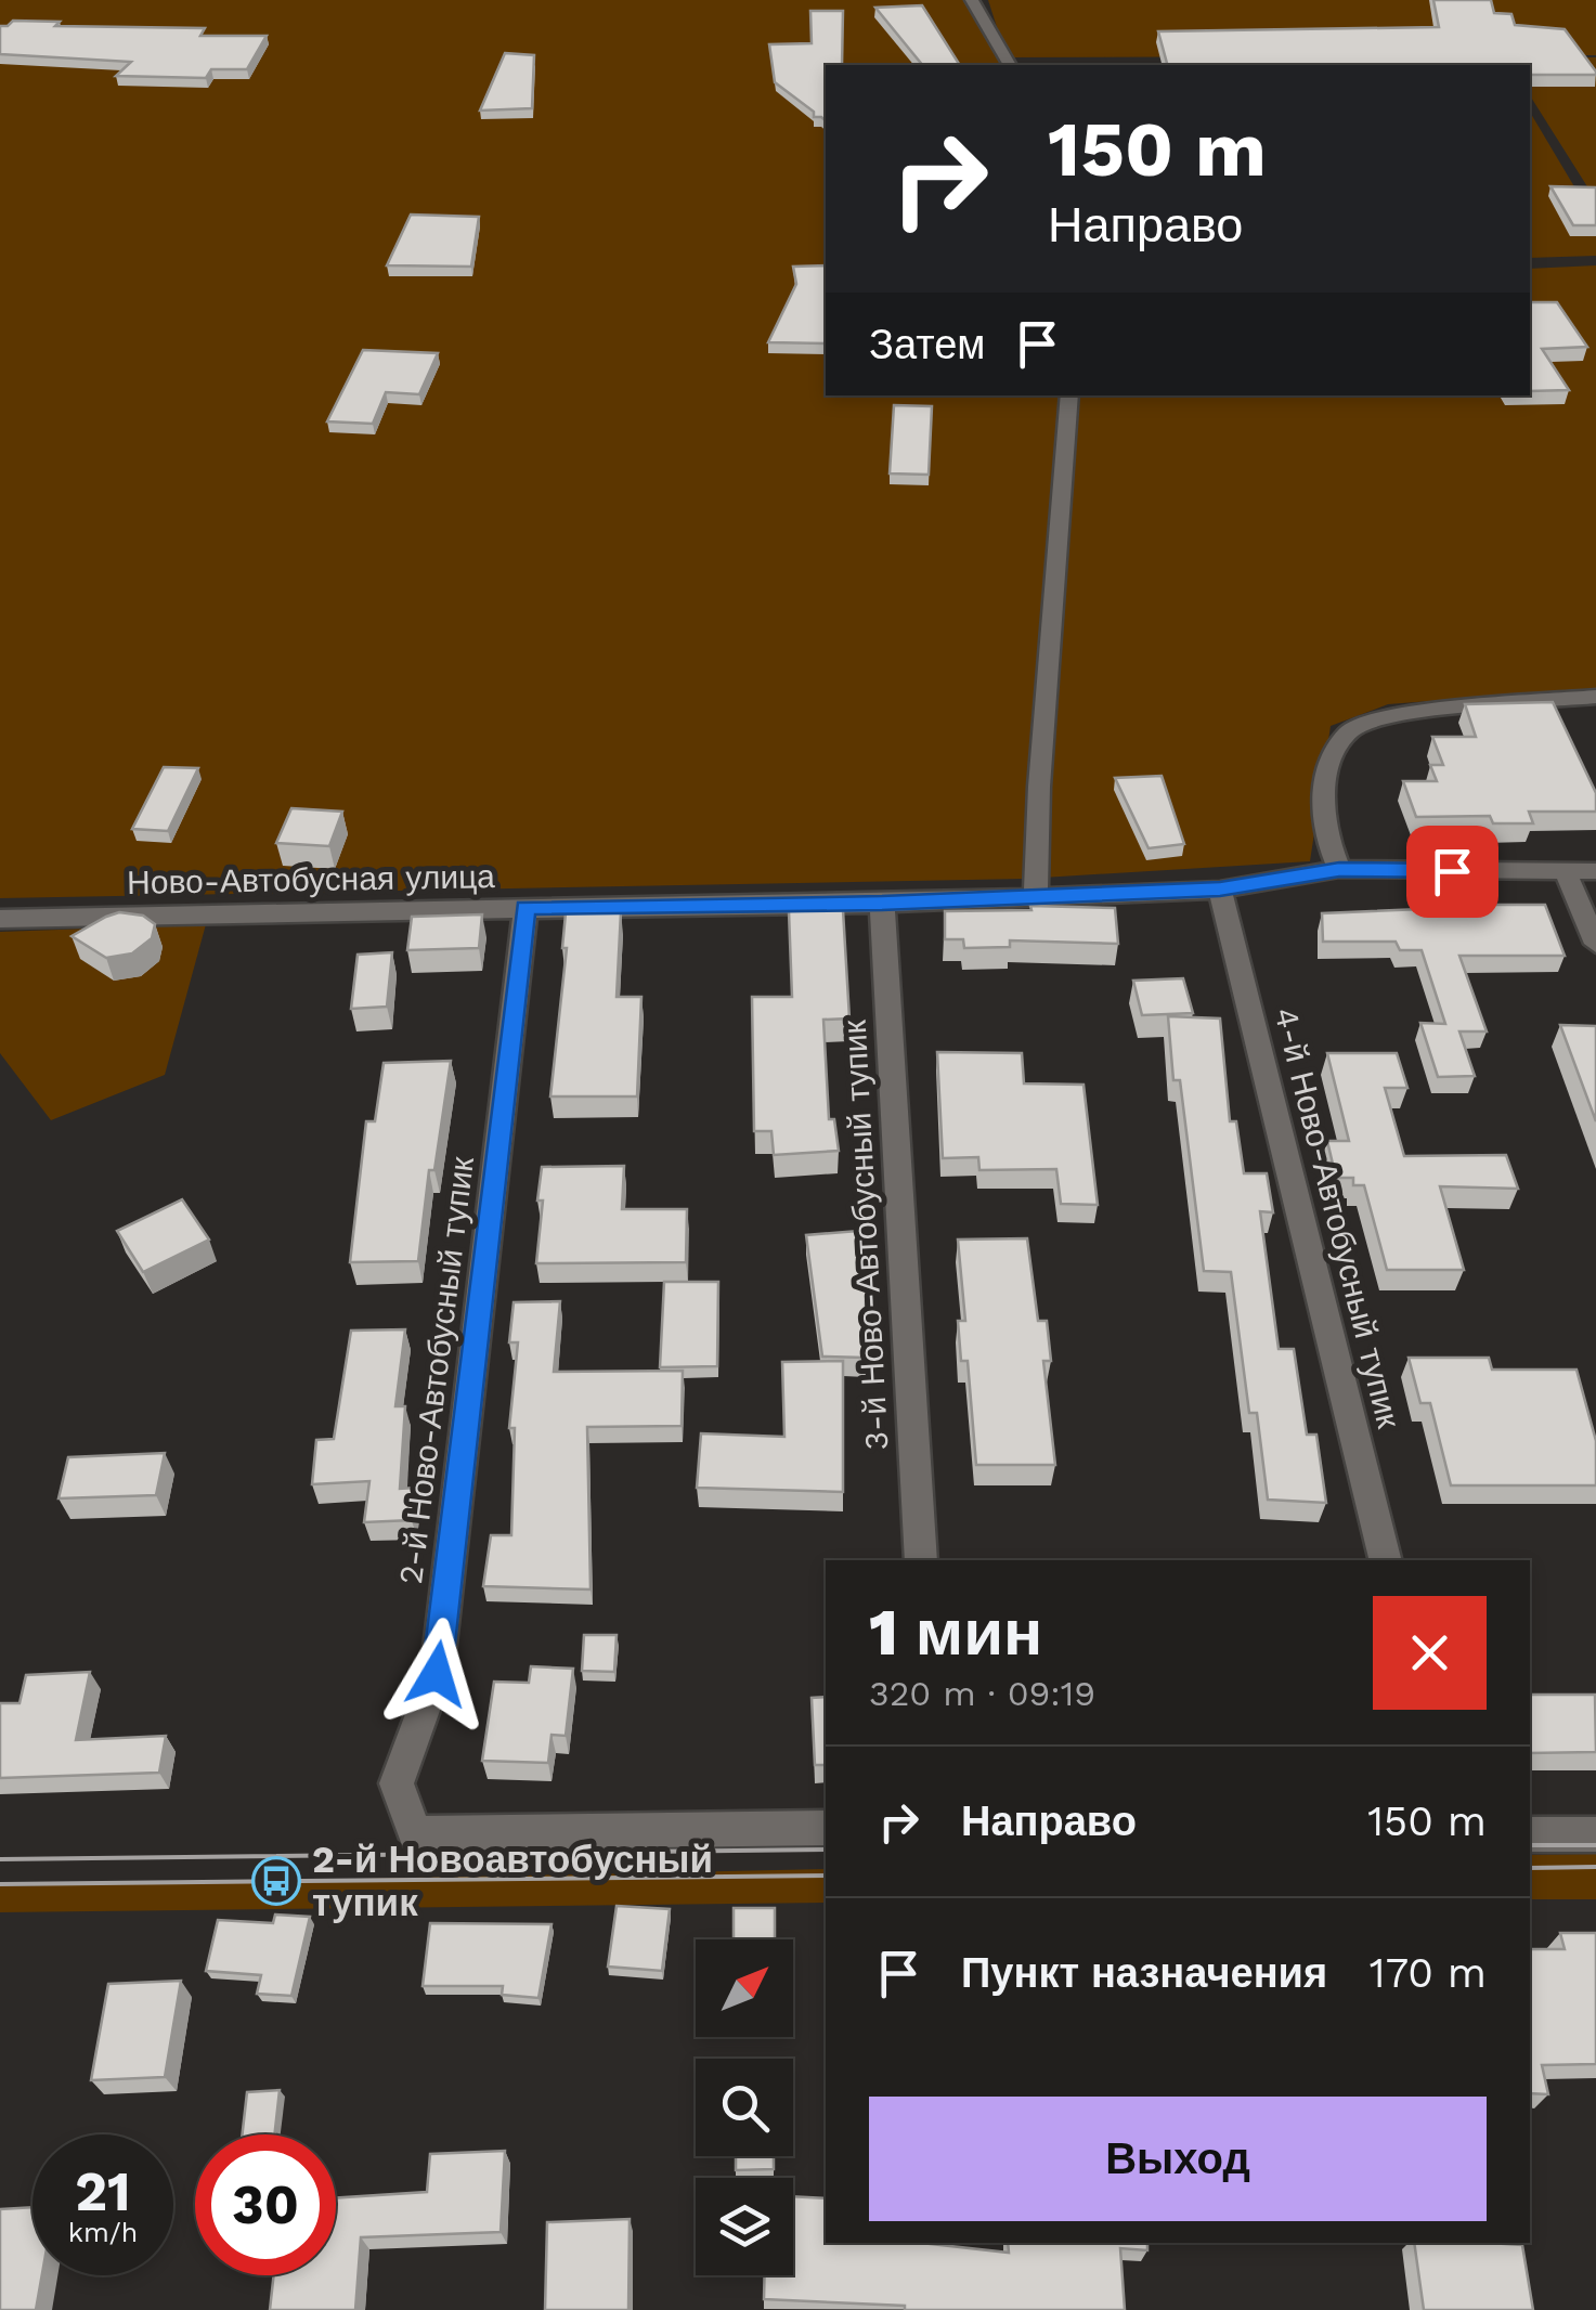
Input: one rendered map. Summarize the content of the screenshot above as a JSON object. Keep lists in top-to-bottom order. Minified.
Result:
{"streets":{"street":["Ново-Автобусная улица","4-й Ново-Автобусный тупик","3-й Ново-Автобусный тупик","2-й Ново-Автобусный тупик"]},"crossings":[["Ново-Автобусная улица","4-й Ново-Автобусный тупик"],["Ново-Автобусная улица","3-й Ново-Автобусный тупик"],["Ново-Автобусная улица","2-й Ново-Автобусный тупик"]],"places":{"bus stop":["2-й Новоавтобусный тупик"]},"north":"top right","page":{"turn":["150 m","Направо"],"then":"Затем","heading":["1 мин","320 m · 09:19"],"list":[{"name":"Направо","value":"150 m"},{"name":"Пункт назначения","value":"170 m"}],"buttons":"Выход","speed":"21 km/h","limit":"30"}}
